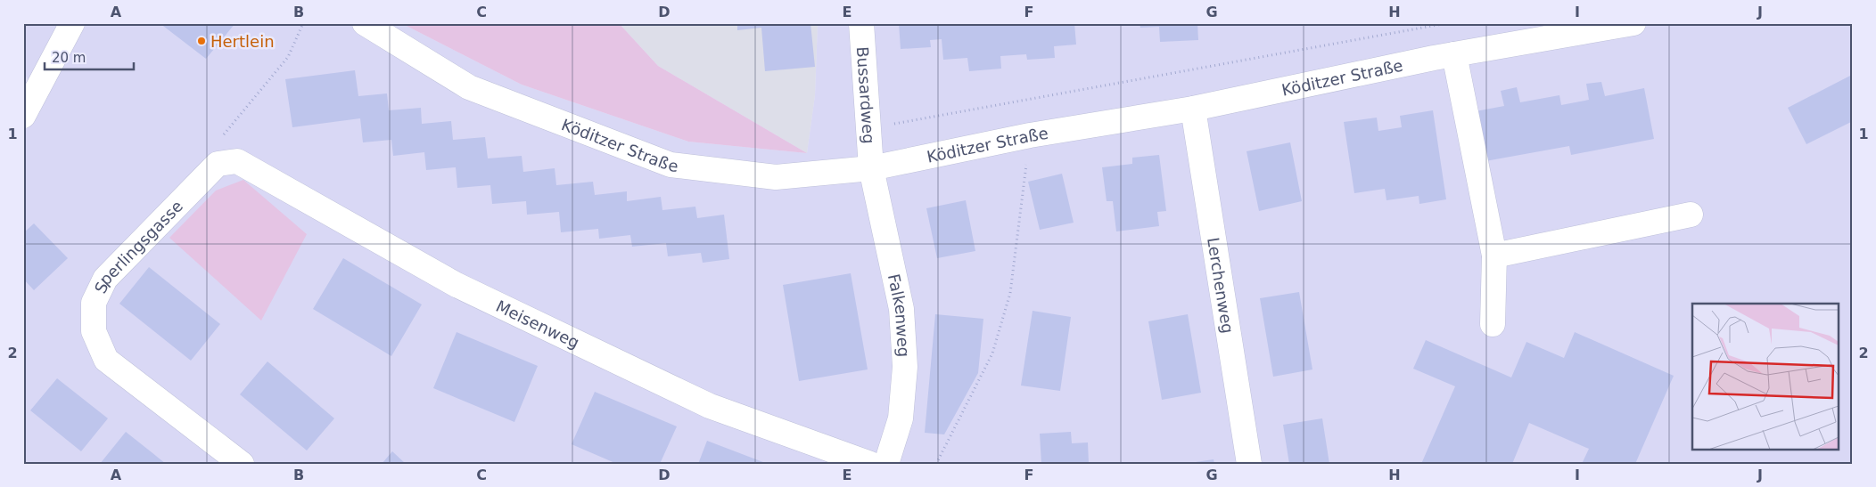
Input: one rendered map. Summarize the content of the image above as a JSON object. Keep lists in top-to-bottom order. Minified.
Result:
{"streets":{"street":["Köditzer Straße","Bussardweg","Sperlingsgasse","Lerchenweg","Falkenweg","Meisenweg"]},"crossings":[["Köditzer Straße","Bussardweg"],["Köditzer Straße","Lerchenweg"],["Köditzer Straße","Falkenweg"],["Bussardweg","Falkenweg"],["Sperlingsgasse","Meisenweg"]],"places":["Hertlein"],"scale_bar":"20 m","grid":{"columns":["A","B","C","D","E","F","G","H","I","J"],"rows":["1","2"]}}
